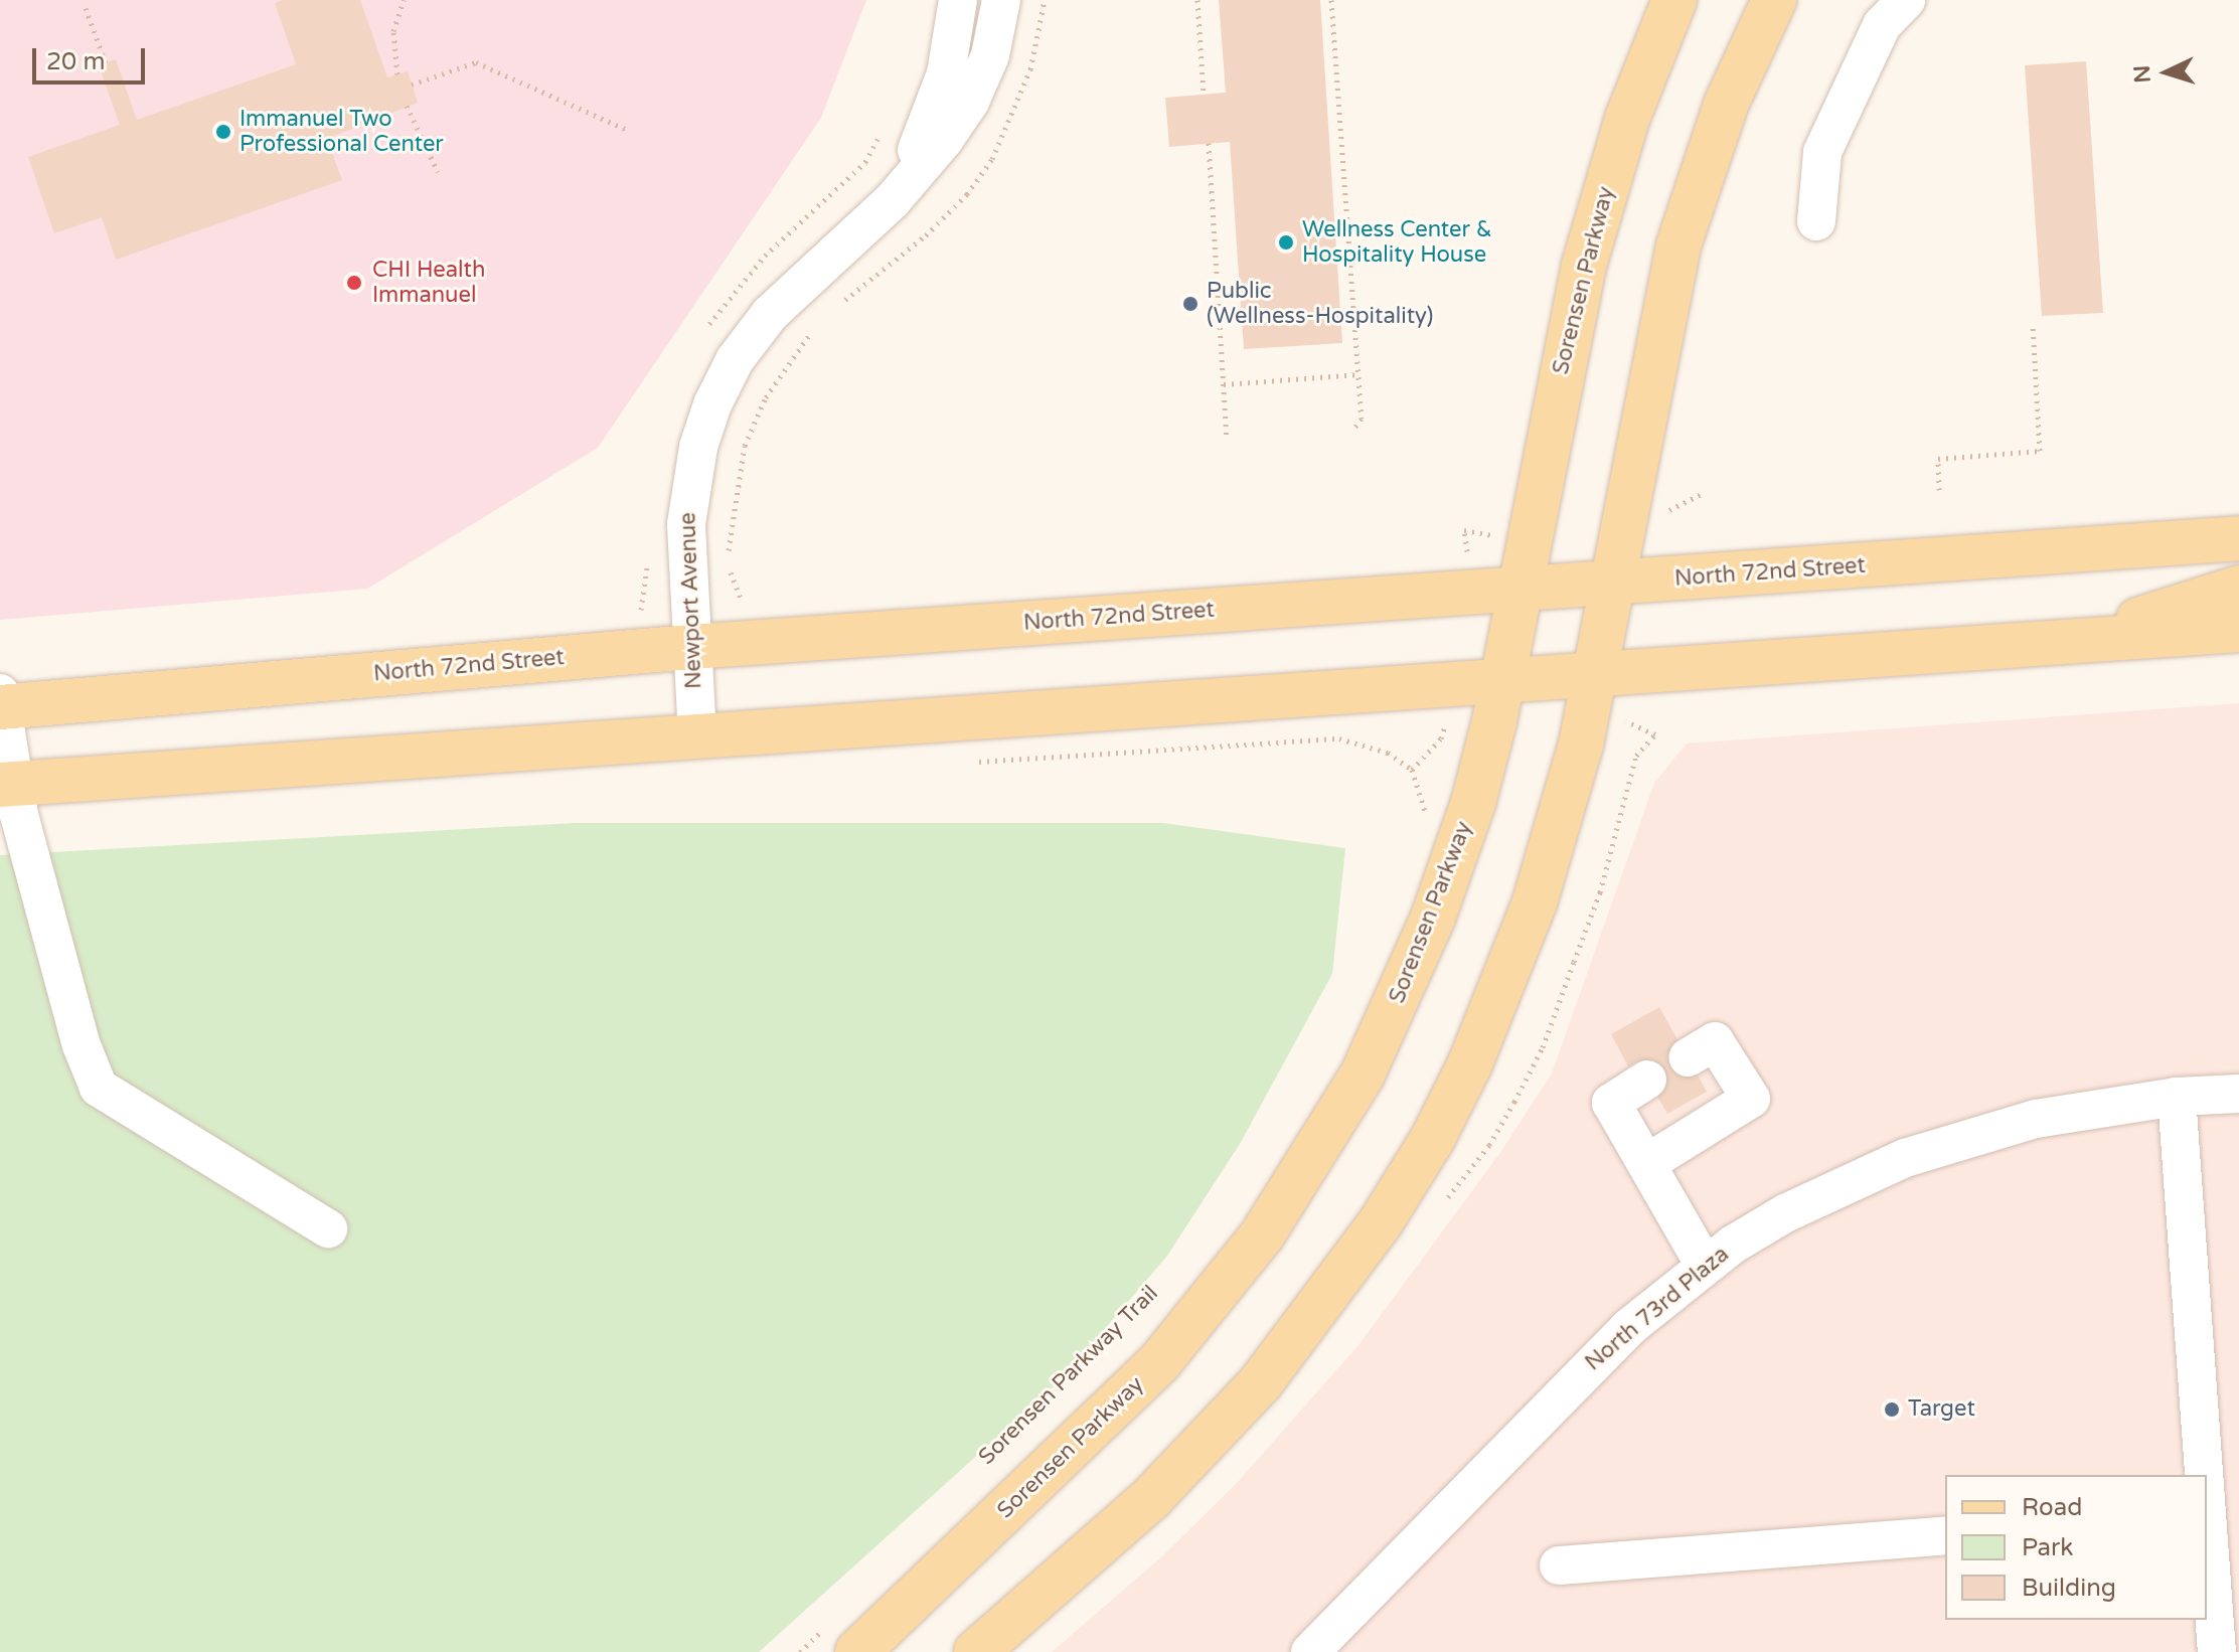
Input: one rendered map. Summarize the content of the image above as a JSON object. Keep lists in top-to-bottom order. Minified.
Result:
{"streets":{"main road":["Sorensen Parkway","North 72nd Street"],"street":["Newport Avenue","North 73rd Plaza"]},"crossings":[["Sorensen Parkway","North 72nd Street"],["North 72nd Street","Newport Avenue"]],"places":["Immanuel Two Professional Center","Wellness Center & Hospitality House","CHI Health Immanuel","Public (Wellness-Hospitality)","Target"],"legend":["Road","Park","Building"],"scale_bar":"20 m","north":"left"}
